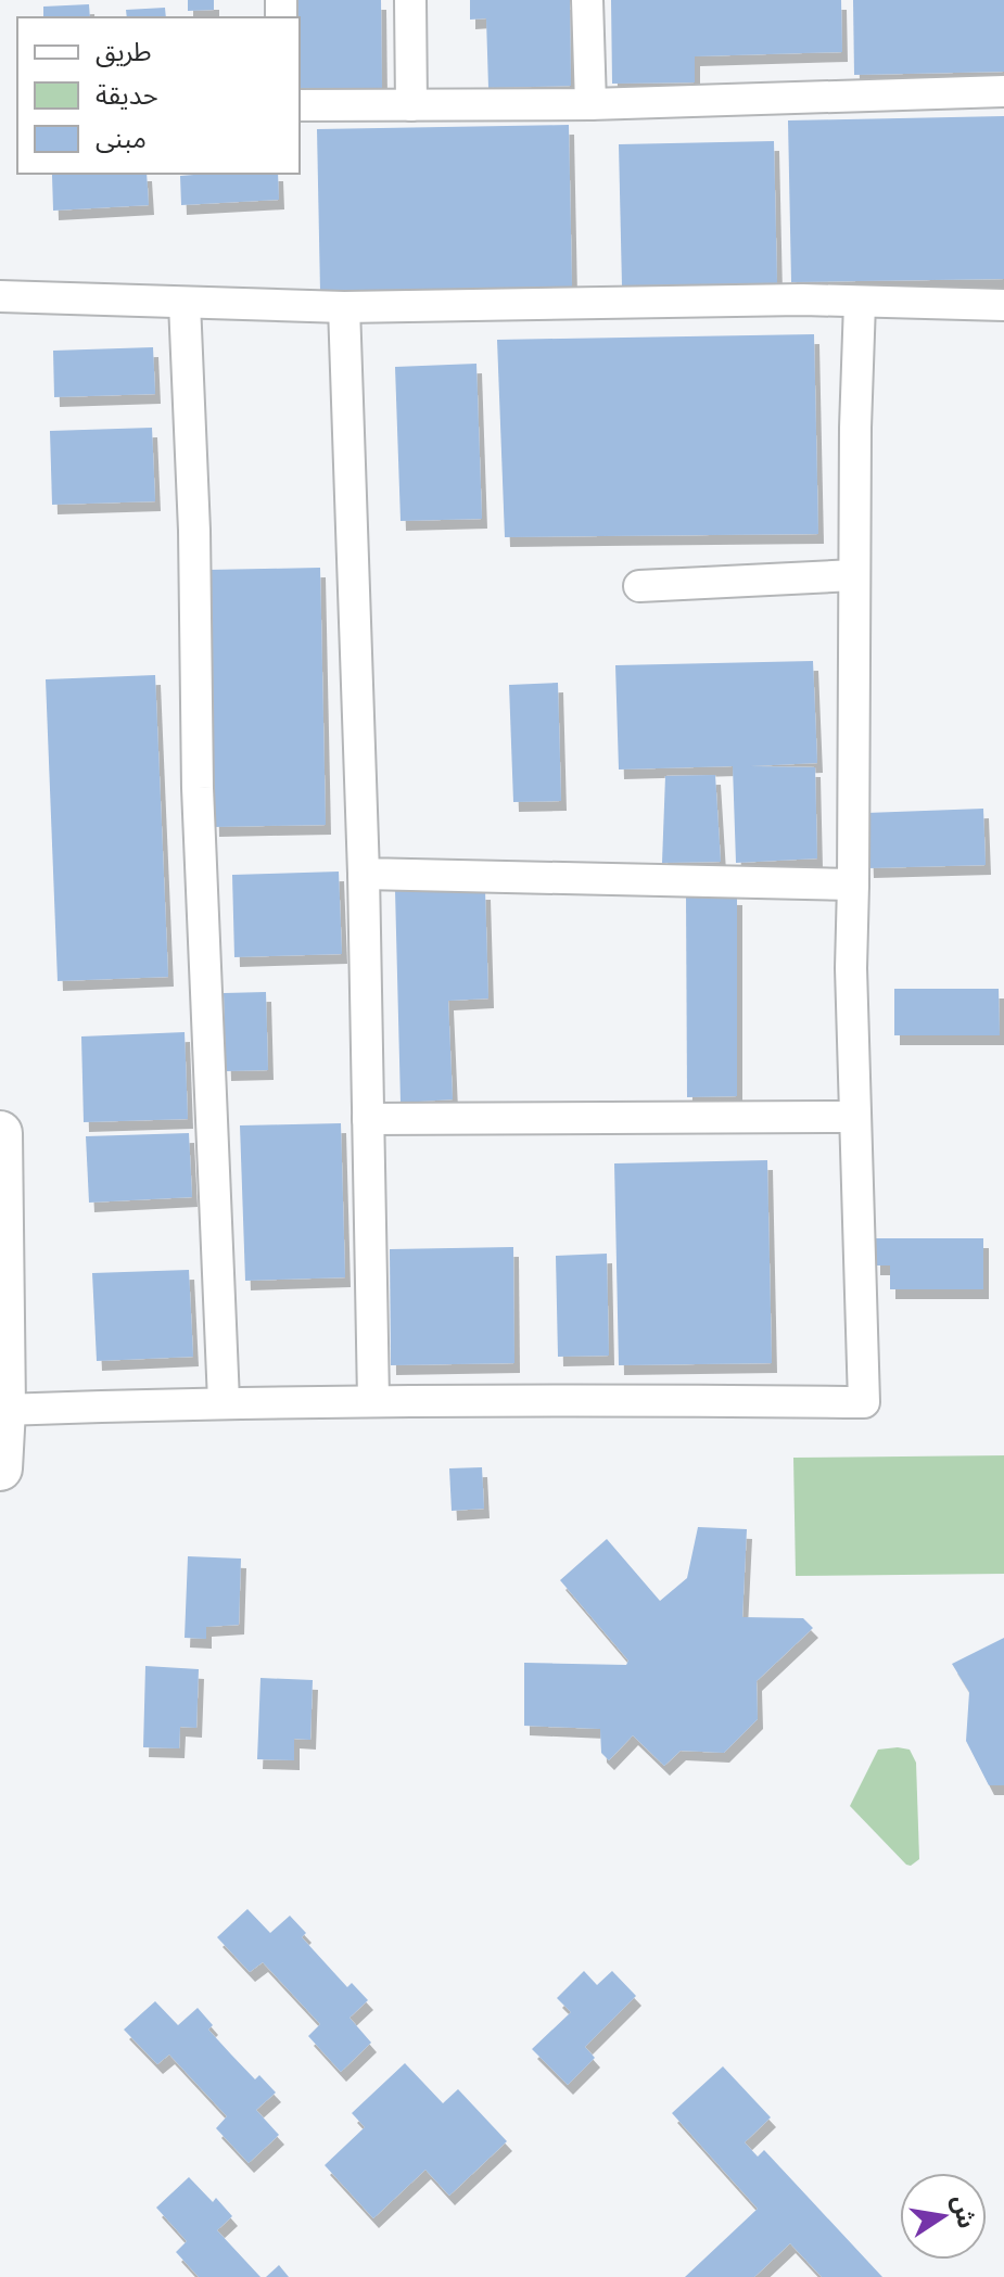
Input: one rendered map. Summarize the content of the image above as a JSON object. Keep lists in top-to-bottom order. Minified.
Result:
{"legend":["طريق","حديقة","مبنى"],"north":"right"}
